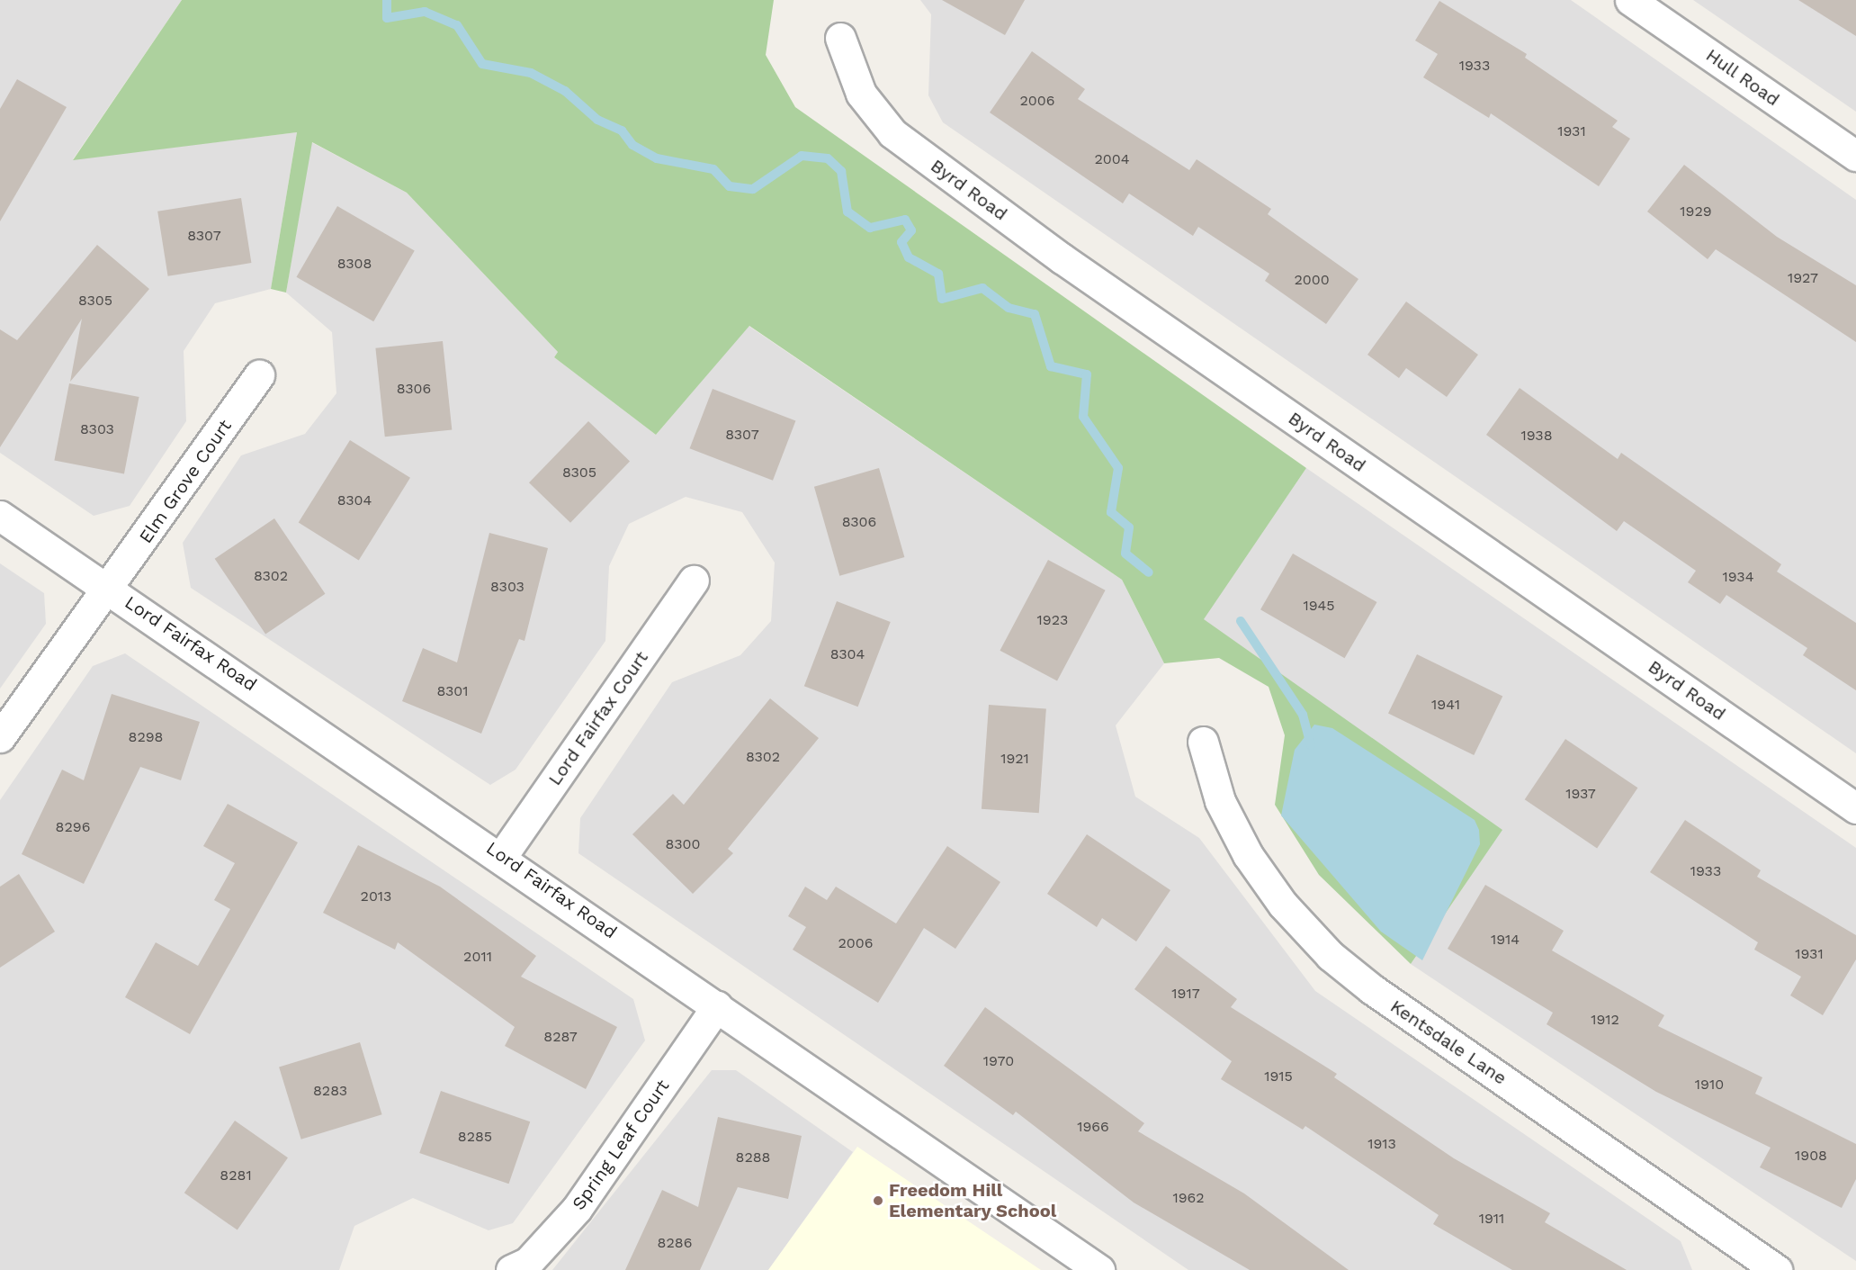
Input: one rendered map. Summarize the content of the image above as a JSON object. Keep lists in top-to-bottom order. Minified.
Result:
{"streets":{"street":["Hull Road","Byrd Road","Elm Grove Court","Lord Fairfax Road","Lord Fairfax Court","Kentsdale Lane","Spring Leaf Court"]},"crossings":[["Elm Grove Court","Lord Fairfax Road"],["Lord Fairfax Road","Lord Fairfax Court"],["Lord Fairfax Road","Spring Leaf Court"]],"places":["Freedom Hill Elementary School"],"house_numbers":["1933","2006","1931","2004","1929","8307","8308","1927","2000","8305","8306","8303","8307","1938","8305","8304","8306","8302","1934","8303","1945","1923","8304","8301","1941","8298","8302","1921","1937","8296","8300","1933","2013","1914","2006","1931","2011","1917","1912","8287","1970","1915","1910","8283","1966","8285","1913","1908","8288","8281","1962","1911","8286"]}
